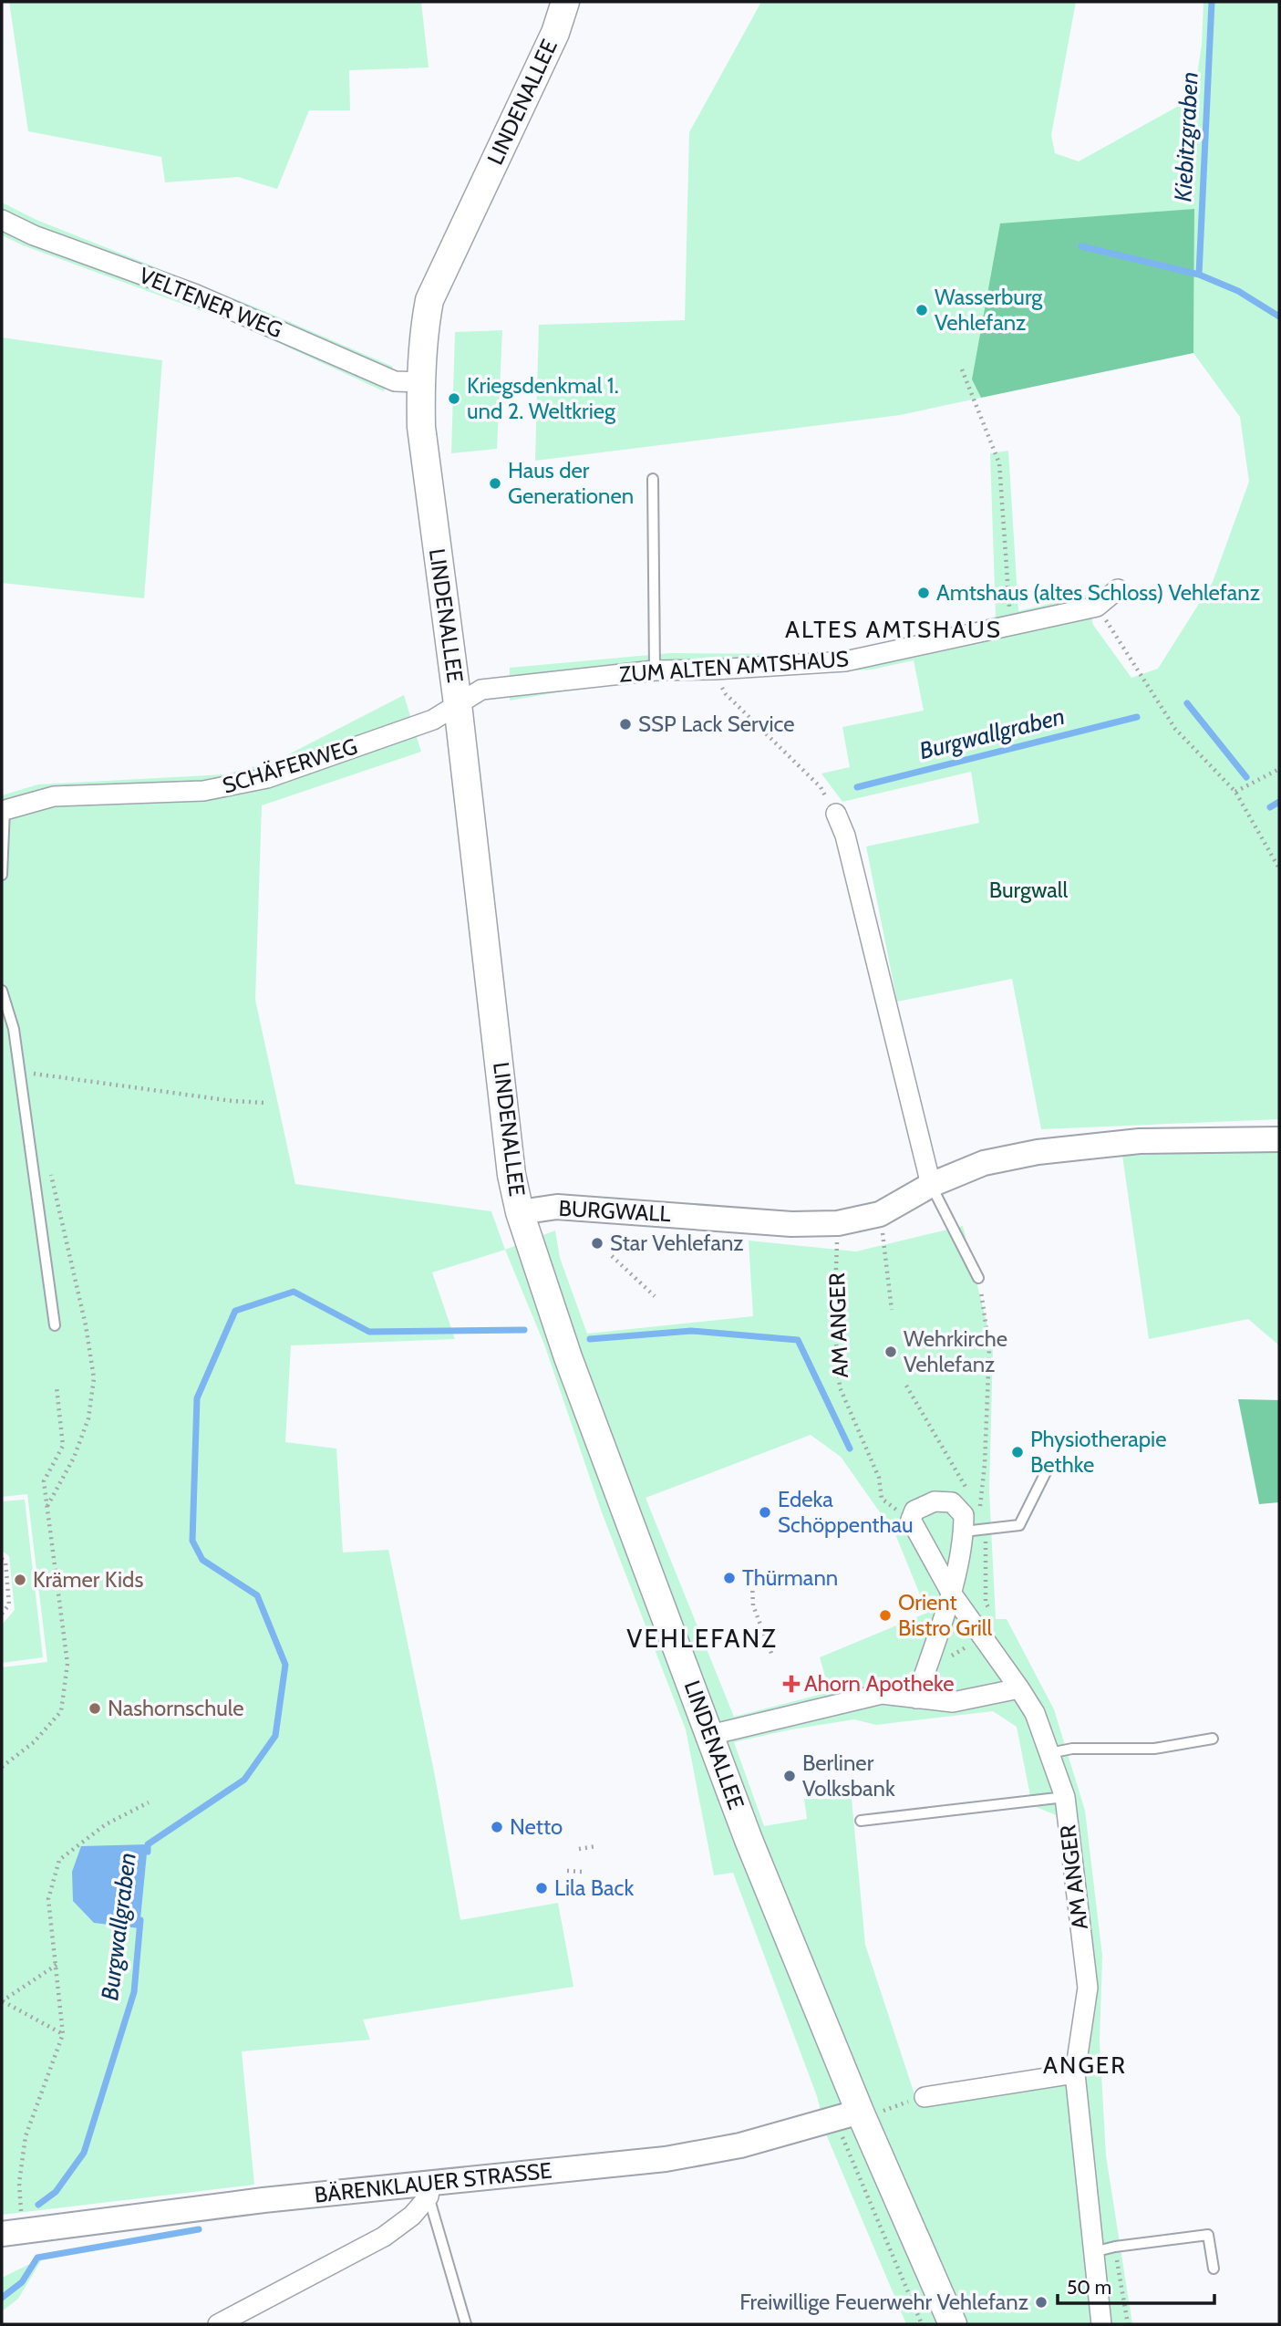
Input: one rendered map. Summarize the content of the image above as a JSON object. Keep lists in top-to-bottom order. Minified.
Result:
{"streets":{"main road":["LINDENALLEE"],"street":["VELTENER WEG","ZUM ALTEN AMTSHAUS","SCHÄFERWEG","BURGWALL","AM ANGER","BÄRENKLAUER STRASSE"]},"crossings":[["LINDENALLEE","VELTENER WEG"],["LINDENALLEE","ZUM ALTEN AMTSHAUS"],["LINDENALLEE","SCHÄFERWEG"],["LINDENALLEE","BURGWALL"],["LINDENALLEE","BÄRENKLAUER STRASSE"],["ZUM ALTEN AMTSHAUS","SCHÄFERWEG"],["BURGWALL","AM ANGER"]],"districts":["ALTES AMTSHAUS","VEHLEFANZ","ANGER"],"water":["Kiebitzgraben","Burgwallgraben"],"parks":["Burgwall"],"places":{"other":["Wasserburg Vehlefanz","Kriegsdenkmal 1. und 2. Weltkrieg","Haus der Generationen","Amtshaus (altes Schloss) Vehlefanz","SSP Lack Service","Star Vehlefanz","Wehrkirche Vehlefanz","Physiotherapie Bethke","Edeka Schöppenthau","Thürmann","Krämer Kids","Orient Bistro Grill","Nashornschule","Berliner Volksbank","Netto","Lila Back","Freiwillige Feuerwehr Vehlefanz"],"health":["Ahorn Apotheke"]},"scale_bar":"50 m"}
